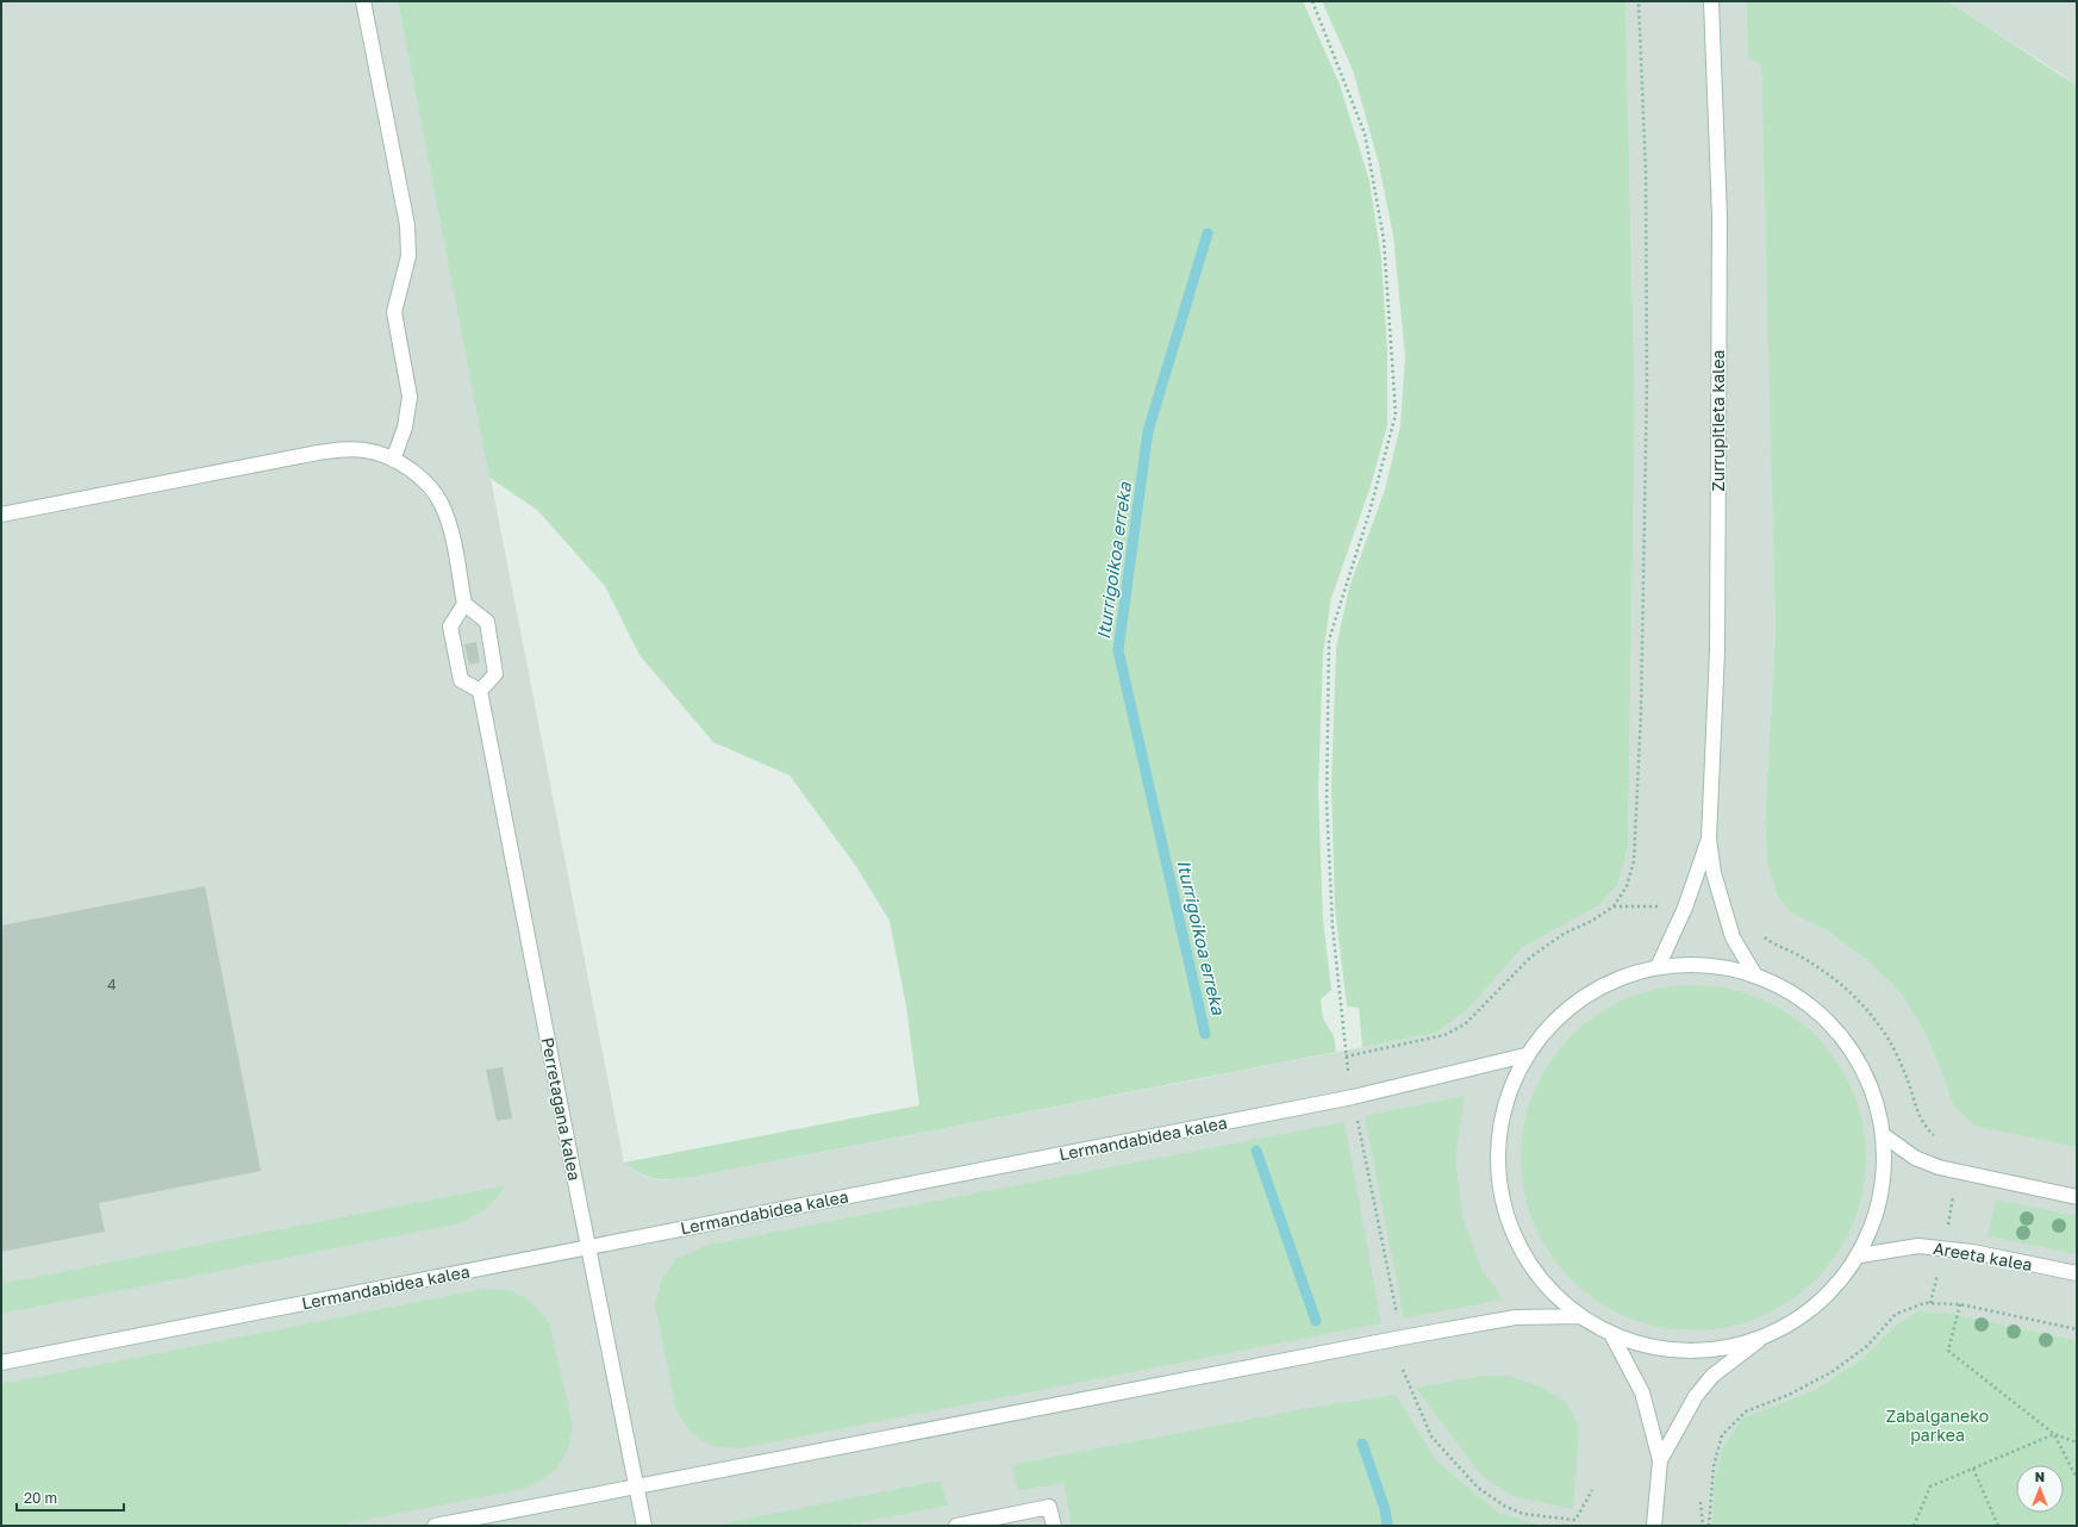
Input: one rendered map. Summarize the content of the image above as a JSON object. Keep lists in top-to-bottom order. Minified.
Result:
{"streets":{"street":["Zurrupitieta kalea","Perretagana kalea","Lermandabidea kalea","Areeta kalea"]},"crossings":[["Perretagana kalea","Lermandabidea kalea"]],"water":["Iturrigoikoa erreka"],"parks":["Zabalganeko parkea"],"house_numbers":["4"],"scale_bar":"20 m","north":"top"}
